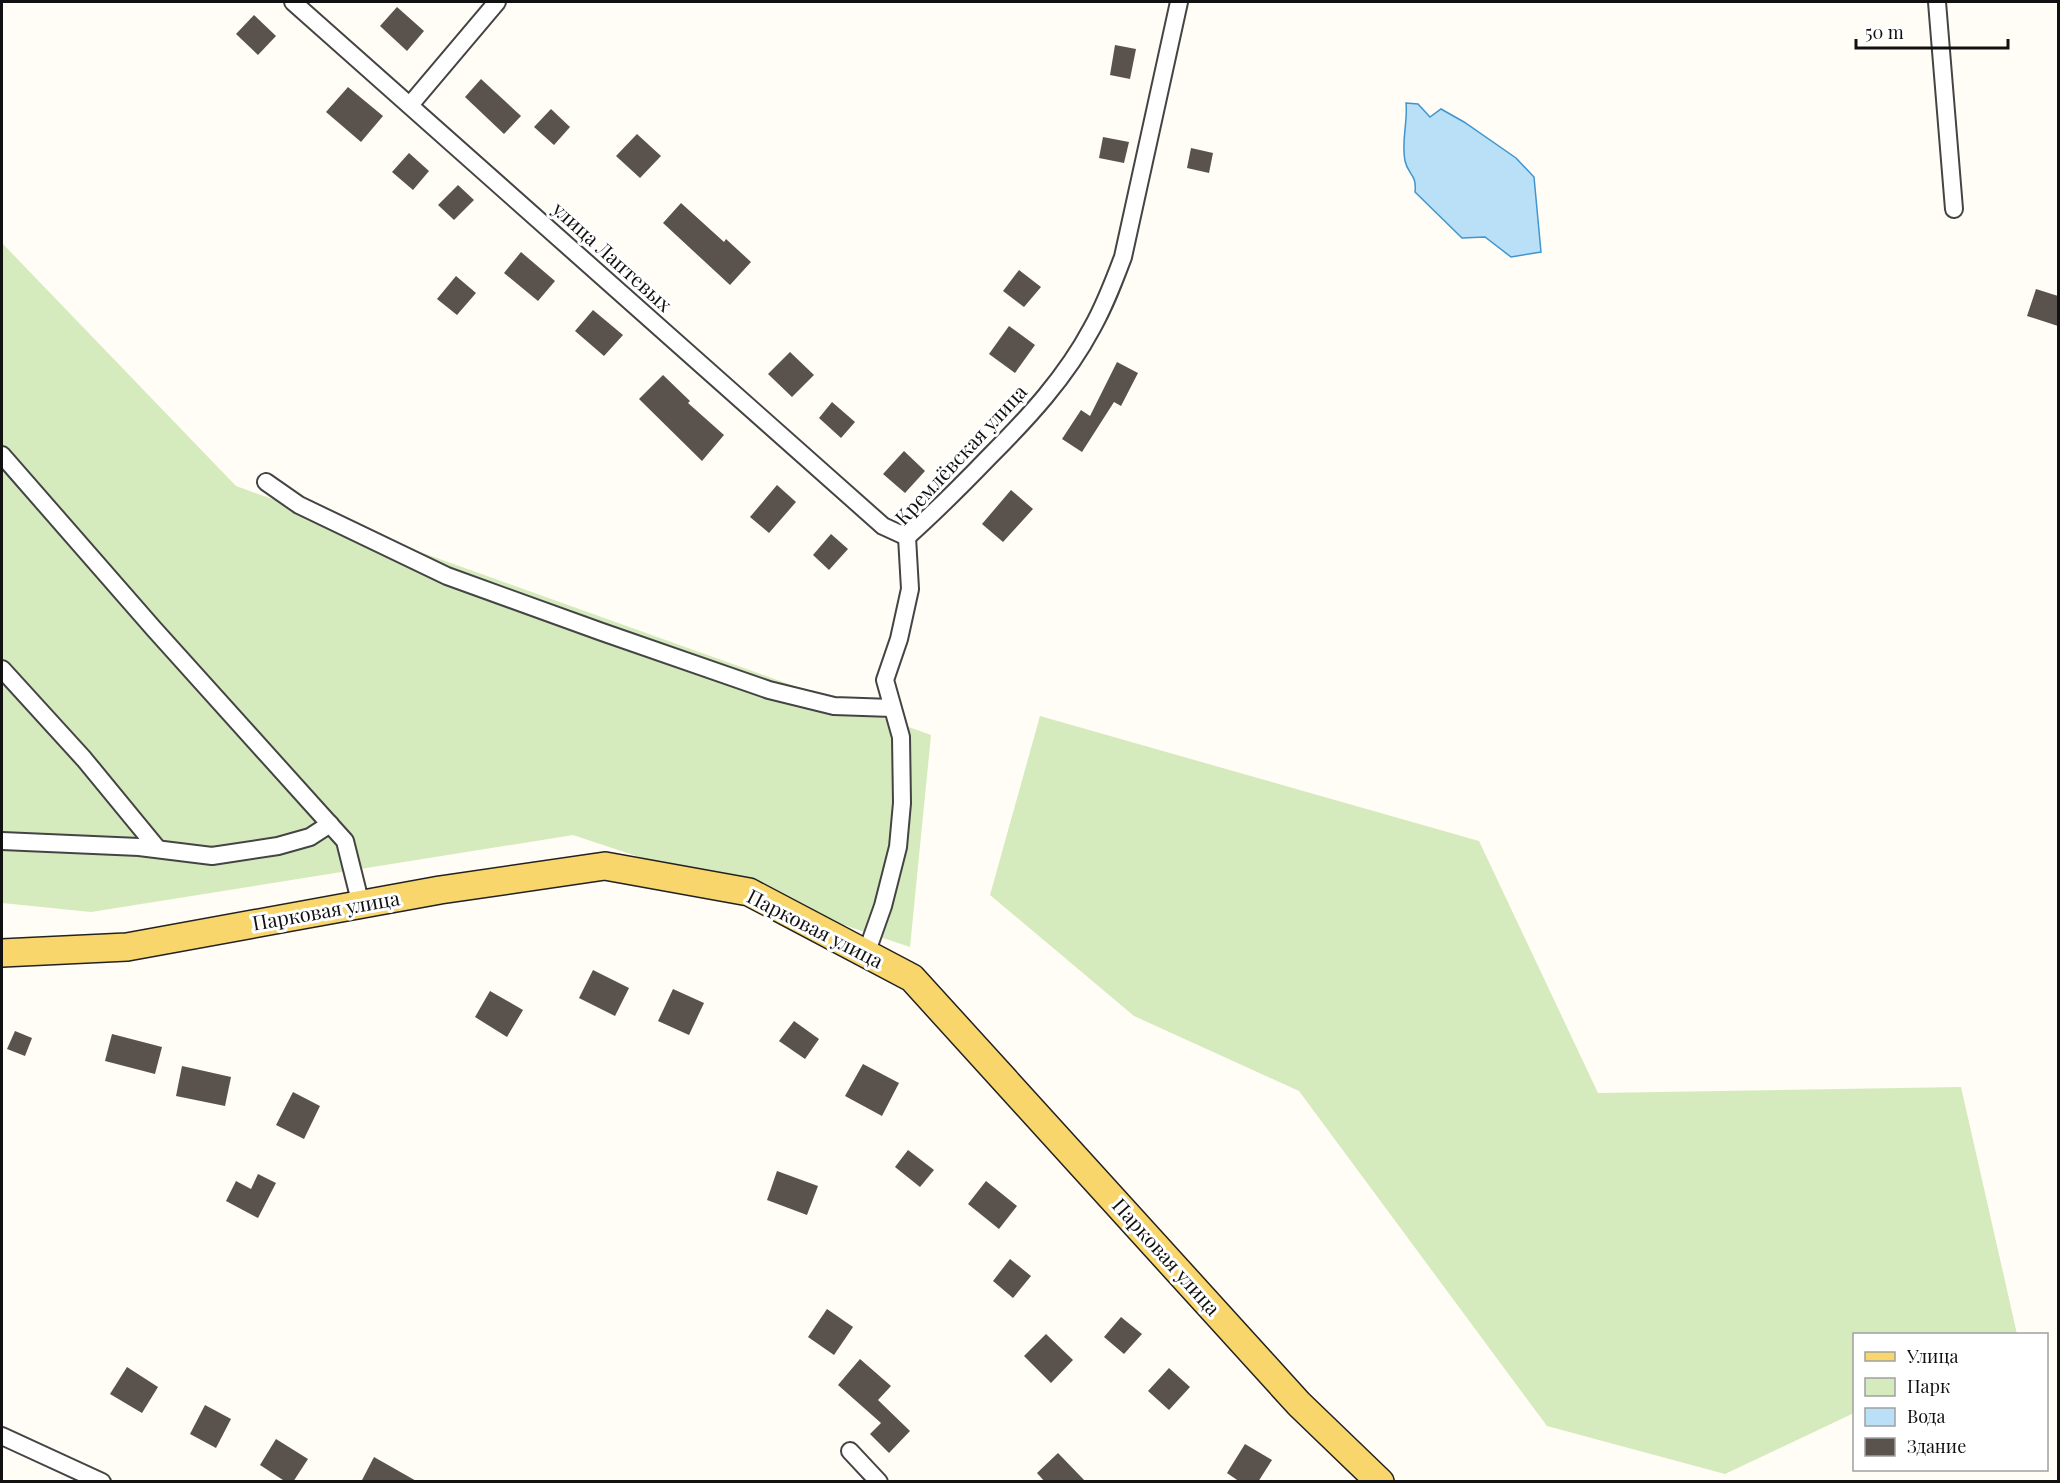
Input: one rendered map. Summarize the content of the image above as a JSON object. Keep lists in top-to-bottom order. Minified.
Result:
{"streets":{"main road":["Парковая улица"],"street":["улица Лаптевых","Кремлёвская улица"]},"crossings":[["улица Лаптевых","Кремлёвская улица"],["Кремлёвская улица","Парковая улица"]],"legend":["Улица","Парк","Вода","Здание"],"scale_bar":"50 m"}
